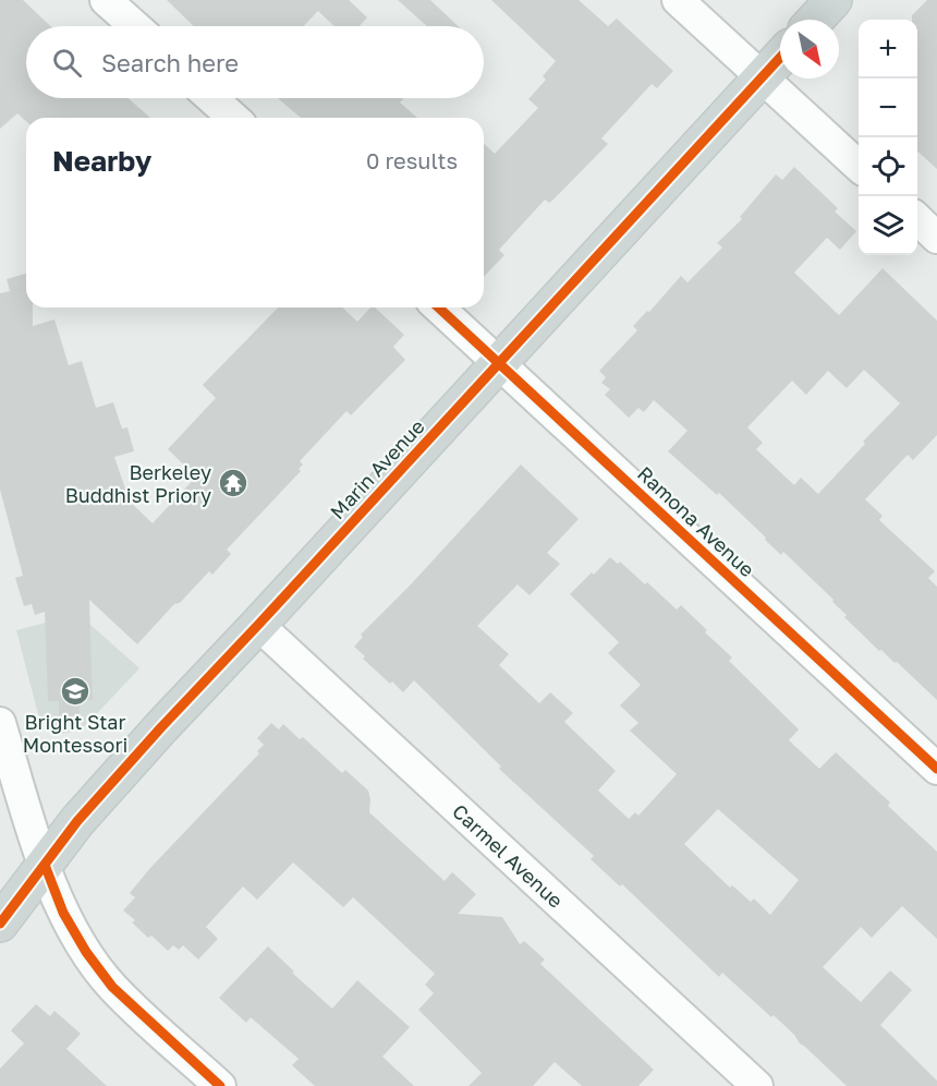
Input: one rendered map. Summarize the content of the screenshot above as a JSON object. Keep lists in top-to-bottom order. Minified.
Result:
{"streets":{"main road":["Marin Avenue"],"street":["Ramona Avenue","Carmel Avenue"]},"crossings":[["Marin Avenue","Ramona Avenue"],["Marin Avenue","Carmel Avenue"]],"places":{"temple":["Berkeley Buddhist Priory"],"school or university":["Bright Star Montessori"]},"north":"bottom right","page":{"map_buttons":["+","−"],"search":"Search here","heading":["Nearby","0 results"]}}
